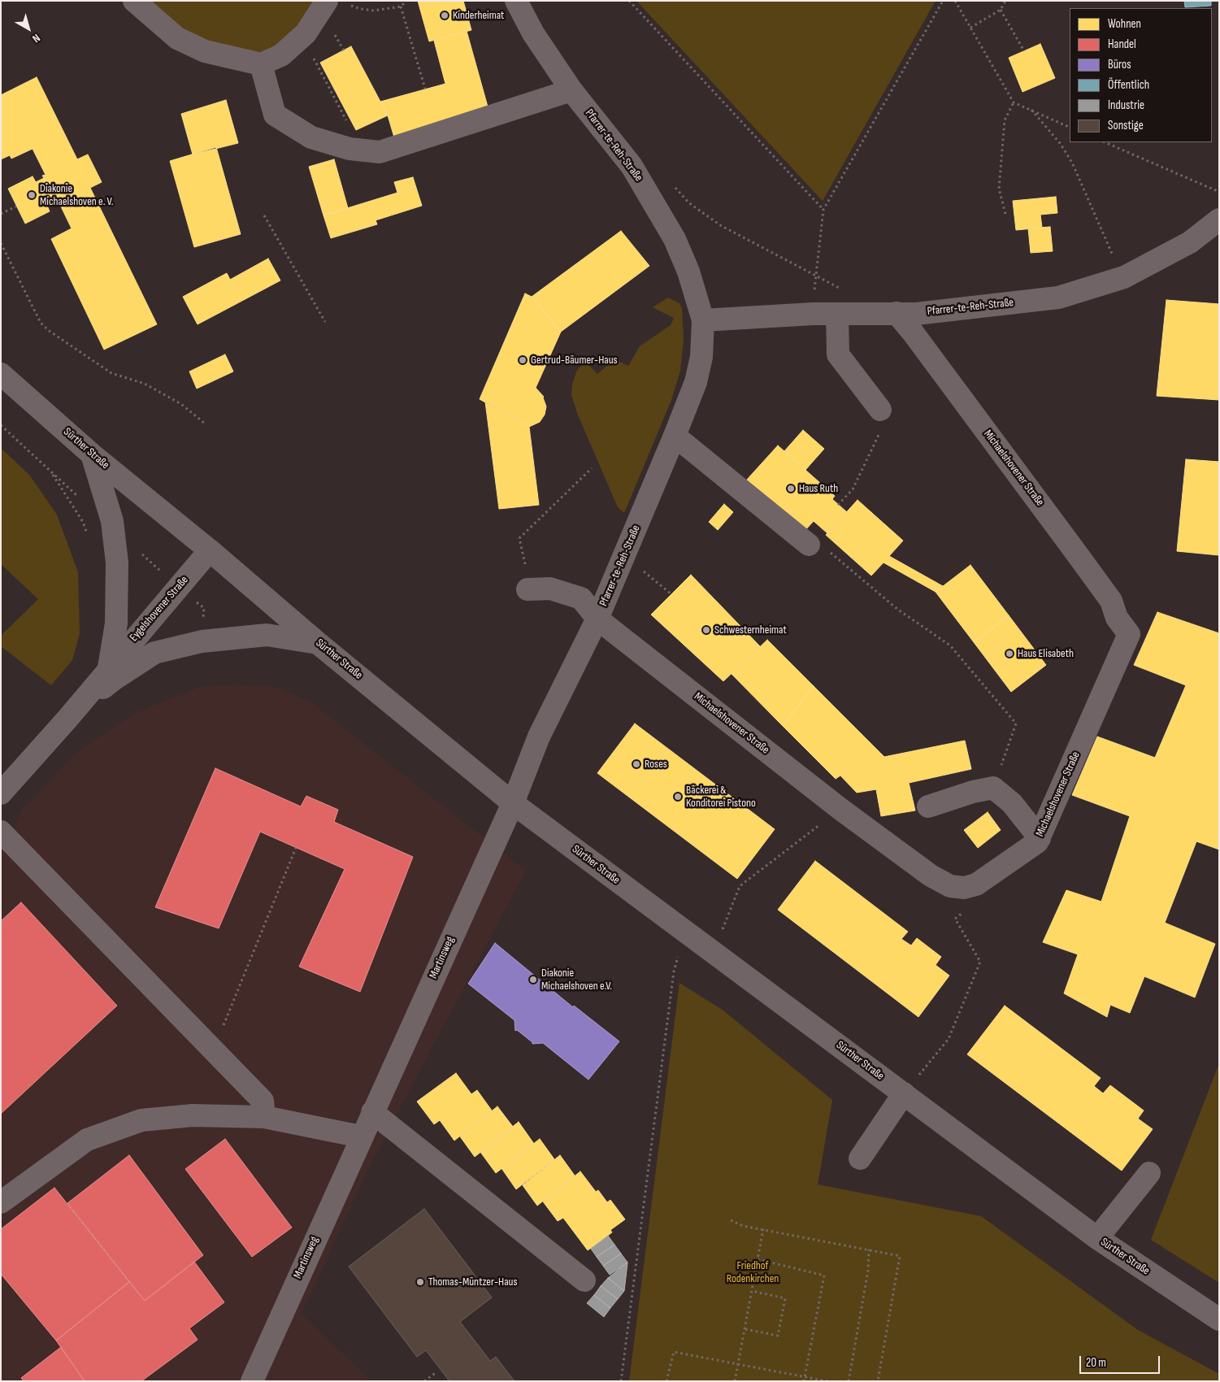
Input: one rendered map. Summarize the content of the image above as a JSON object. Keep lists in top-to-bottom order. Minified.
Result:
{"streets":{"street":["Pfarrer-te-Reh-Straße","Sürther Straße","Michaelshovener Straße","Eygelshovener Straße","Martinsweg"]},"crossings":[["Pfarrer-te-Reh-Straße","Sürther Straße"],["Pfarrer-te-Reh-Straße","Michaelshovener Straße"],["Pfarrer-te-Reh-Straße","Martinsweg"],["Sürther Straße","Eygelshovener Straße"],["Sürther Straße","Martinsweg"]],"parks":["Friedhof Rodenkirchen"],"places":["Kinderheimat","Diakonie Michaelshoven e. V.","Gertrud-Bäumer-Haus","Haus Ruth","Schwesternheimat","Haus Elisabeth","Roses","Bäckerei & Konditorei Pistono","Diakonie Michaelshoven e.V.","Thomas-Müntzer-Haus"],"legend":["Wohnen","Handel","Büros","Öffentlich","Industrie","Sonstige"],"scale_bar":"20 m","north":"bottom right"}
